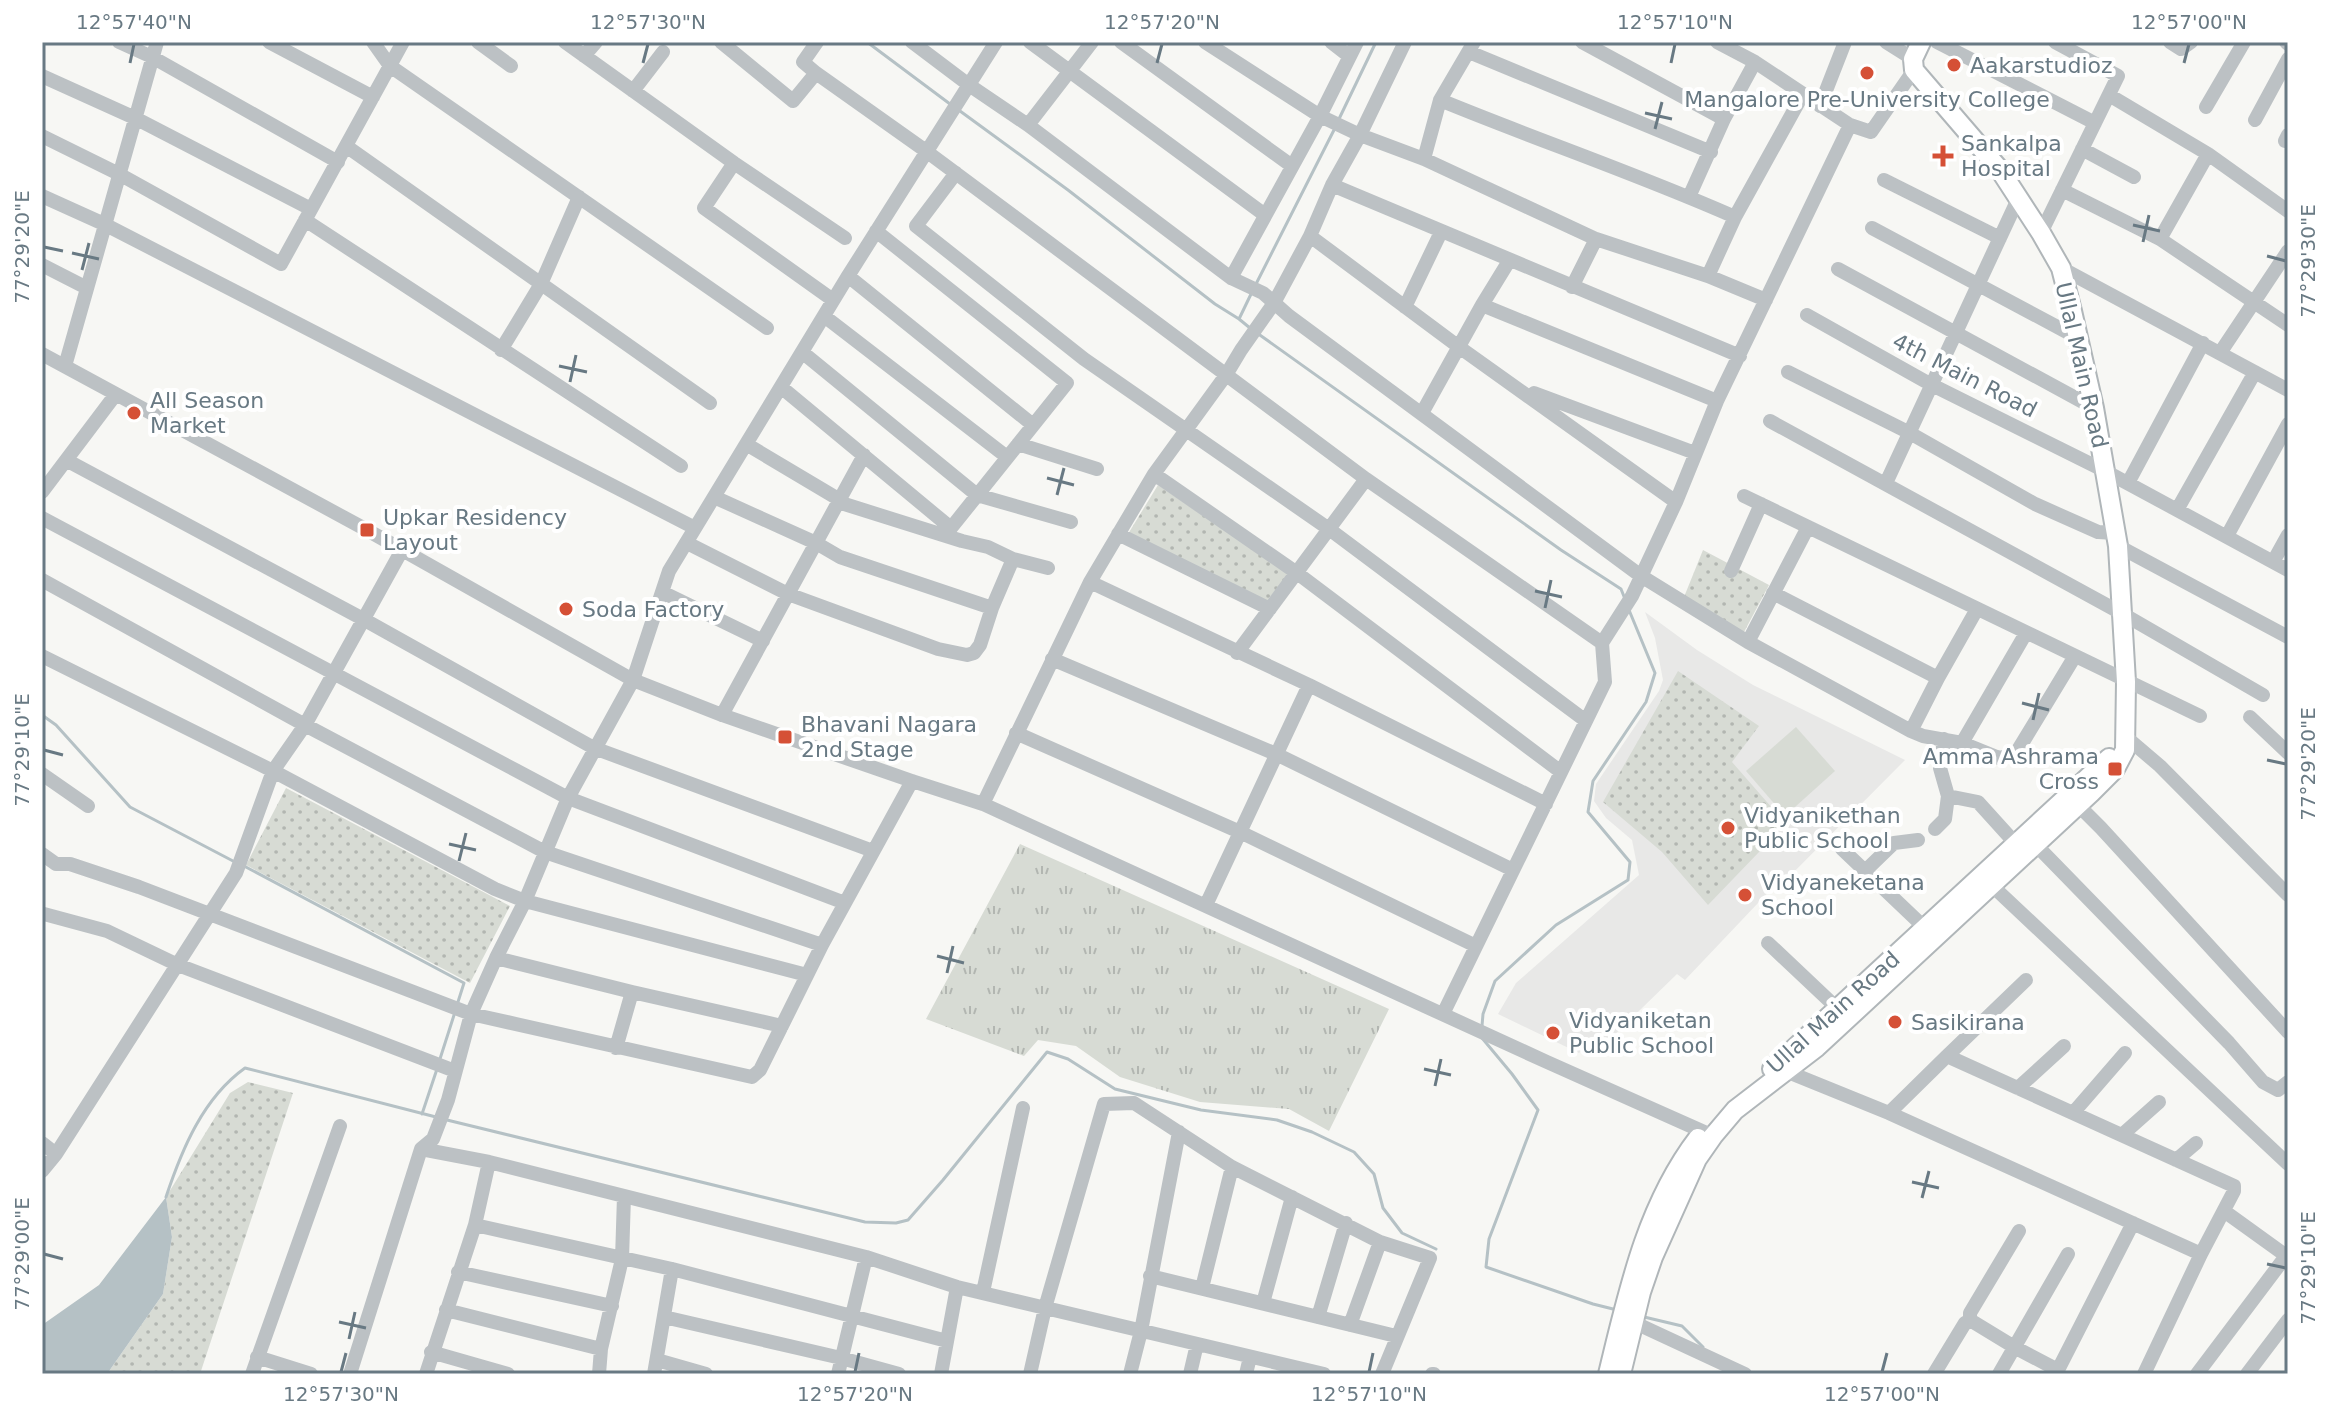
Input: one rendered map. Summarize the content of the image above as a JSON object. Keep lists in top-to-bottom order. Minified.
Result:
{"streets":{"main road":["Ullal Main Road"],"street":["4th Main Road"]},"crossings":[["Ullal Main Road","4th Main Road"]],"places":{"other":["Aakarstudioz","Mangalore Pre-University College","All Season Market","Soda Factory","Vidyanikethan Public School","Vidyaneketana School","Sasikirana","Vidyaniketan Public School"],"health":["Sankalpa Hospital"],"transit":["Upkar Residency Layout","Bhavani Nagara 2nd Stage","Amma Ashrama Cross"]},"coordinates":["12°57'40\"N","12°57'30\"N","12°57'20\"N","12°57'10\"N","12°57'00\"N","77°29'20\"E","77°29'30\"E","77°29'10\"E","77°29'00\"E"]}
